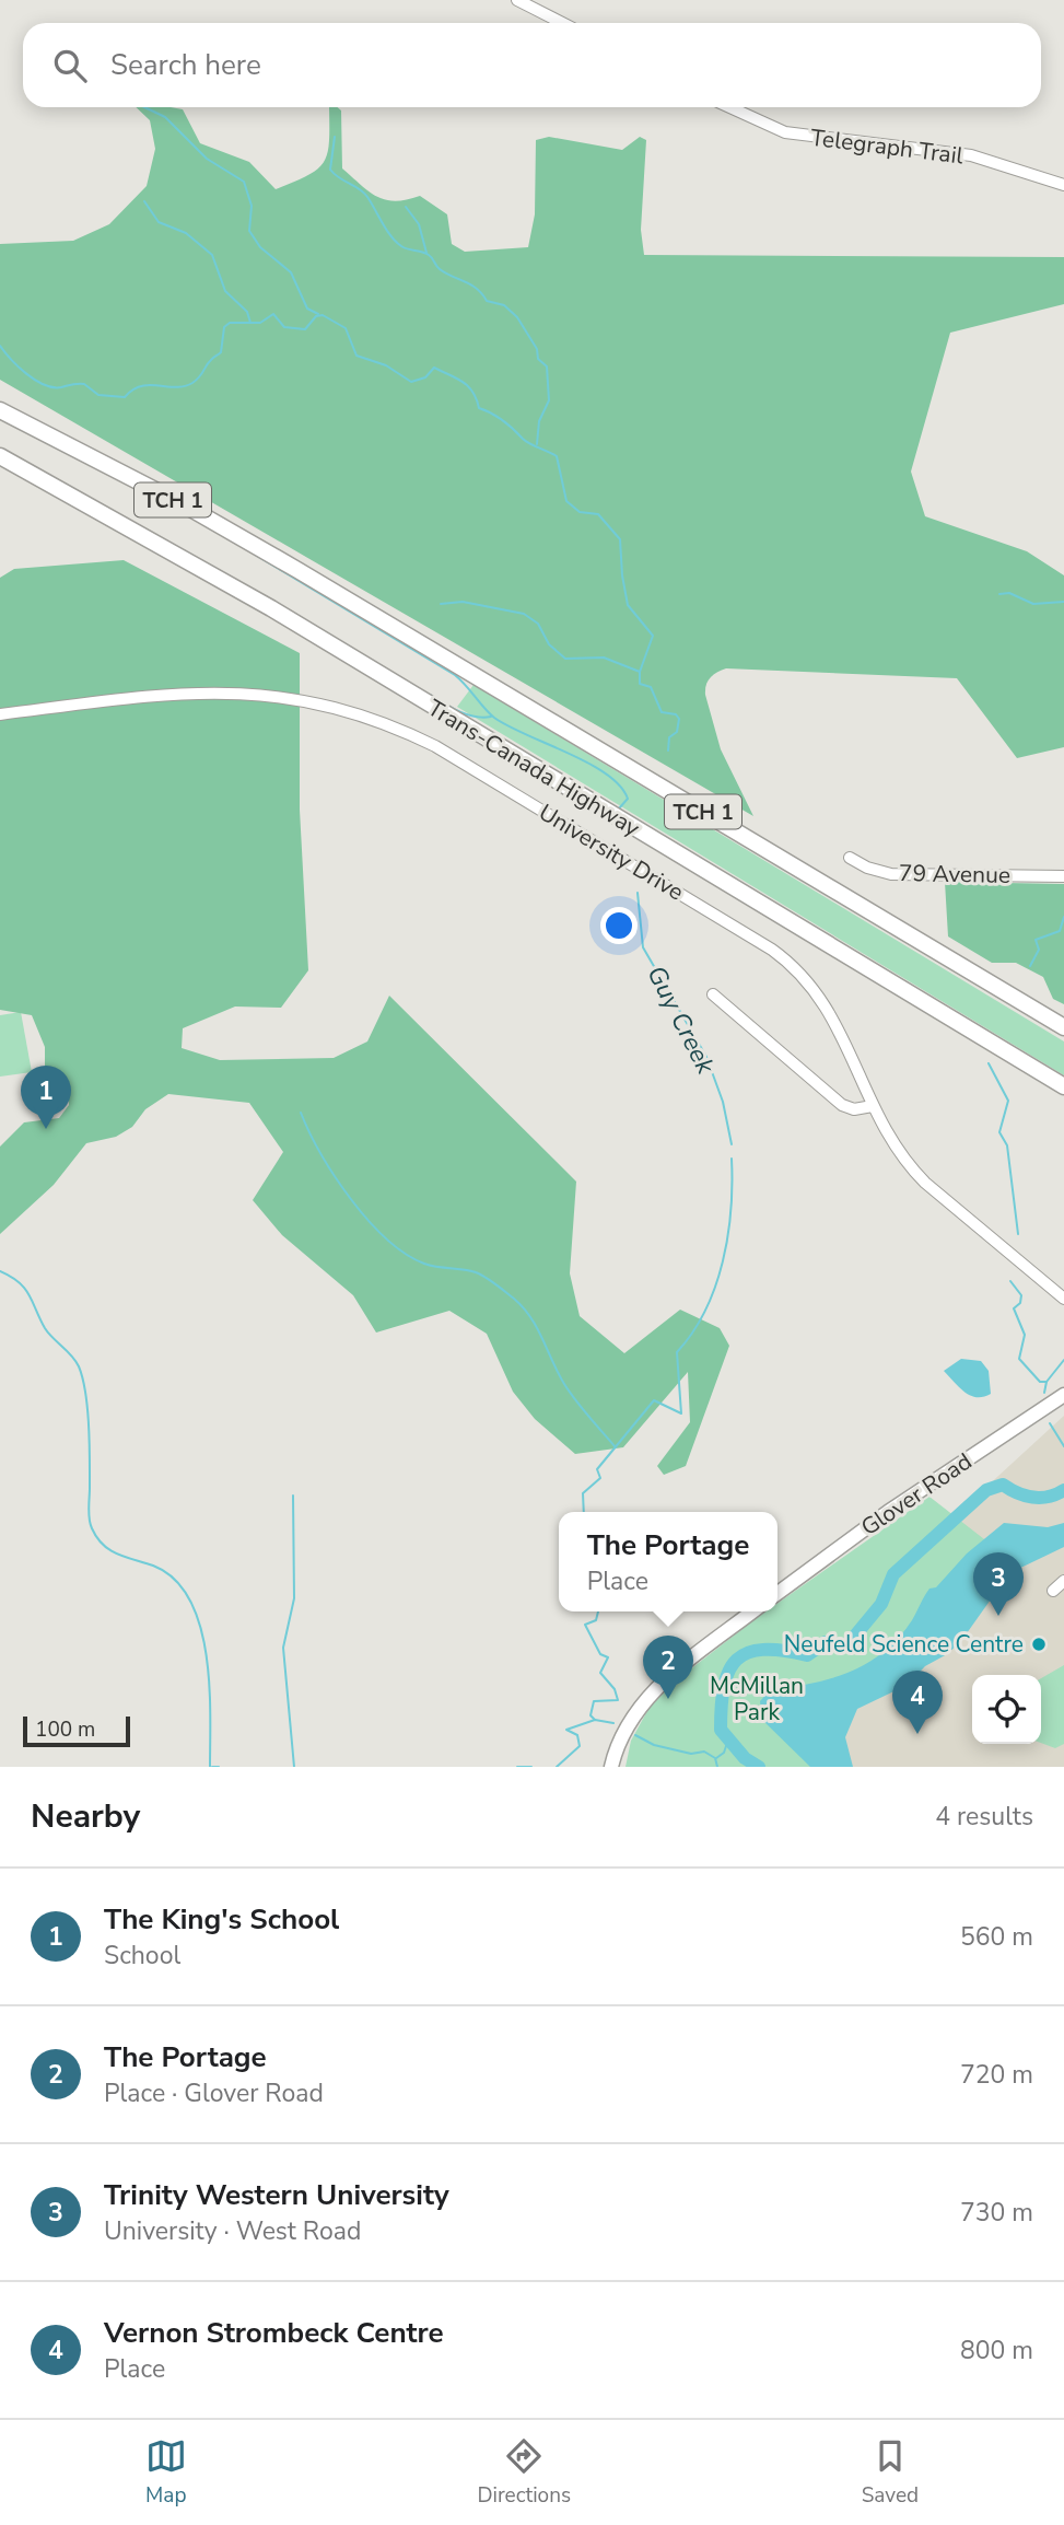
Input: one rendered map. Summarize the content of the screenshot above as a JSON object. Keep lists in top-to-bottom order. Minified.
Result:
{"streets":{"highway":["TCH 1","Trans-Canada Highway"],"main road":["Glover Road"],"street":["Telegraph Trail","University Drive","79 Avenue"]},"water":["Guy Creek"],"parks":["McMillan Park"],"places":["Neufeld Science Centre"],"scale_bar":"100 m","page":{"search":"Search here","pins":["1","3","2","4"],"popup":["The Portage","Place"],"scale":"100 m","heading":["Nearby","4 results"],"list":[{"mark":"1","name":"The King's School","note":"School","value":"560 m"},{"mark":"2","name":"The Portage","note":"Place · Glover Road","value":"720 m"},{"mark":"3","name":"Trinity Western University","note":"University · West Road","value":"730 m"},{"mark":"4","name":"Vernon Strombeck Centre","note":"Place","value":"800 m"}],"nav":["Map","Directions","Saved"]}}
